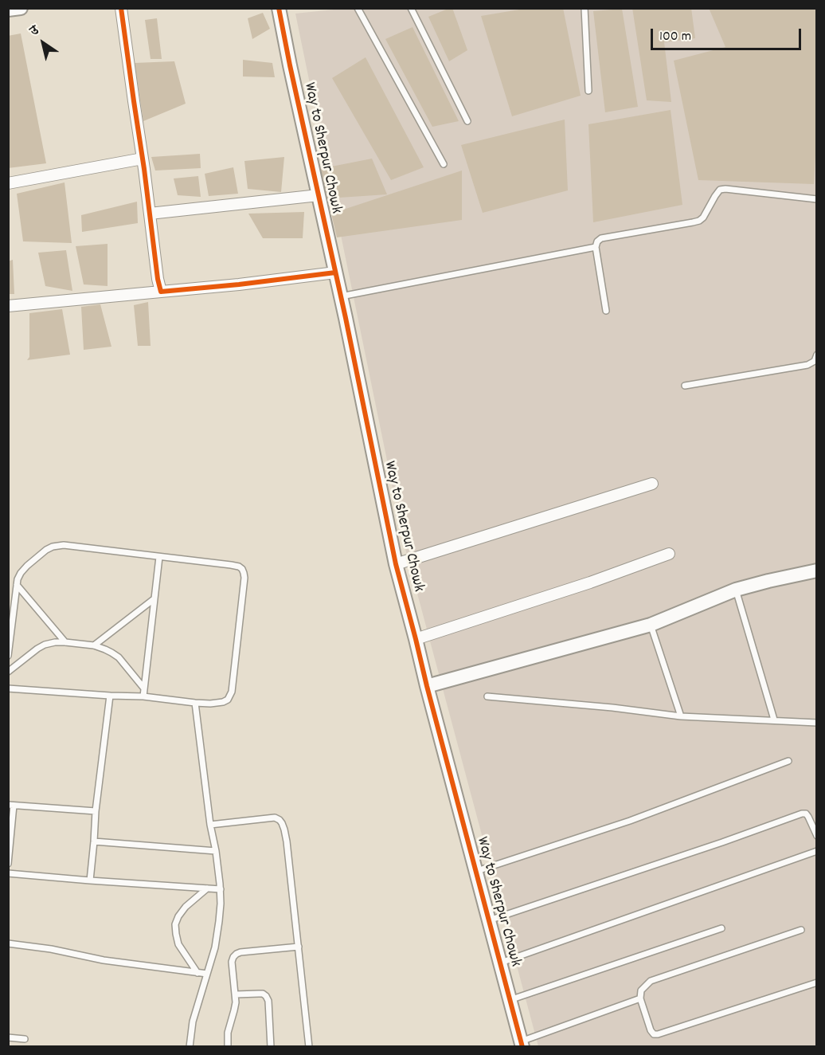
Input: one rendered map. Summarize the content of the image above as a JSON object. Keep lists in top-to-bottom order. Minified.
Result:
{"streets":{"street":["Way to Sherpur Chowk"]},"scale_bar":"100 m","north":"top left"}
